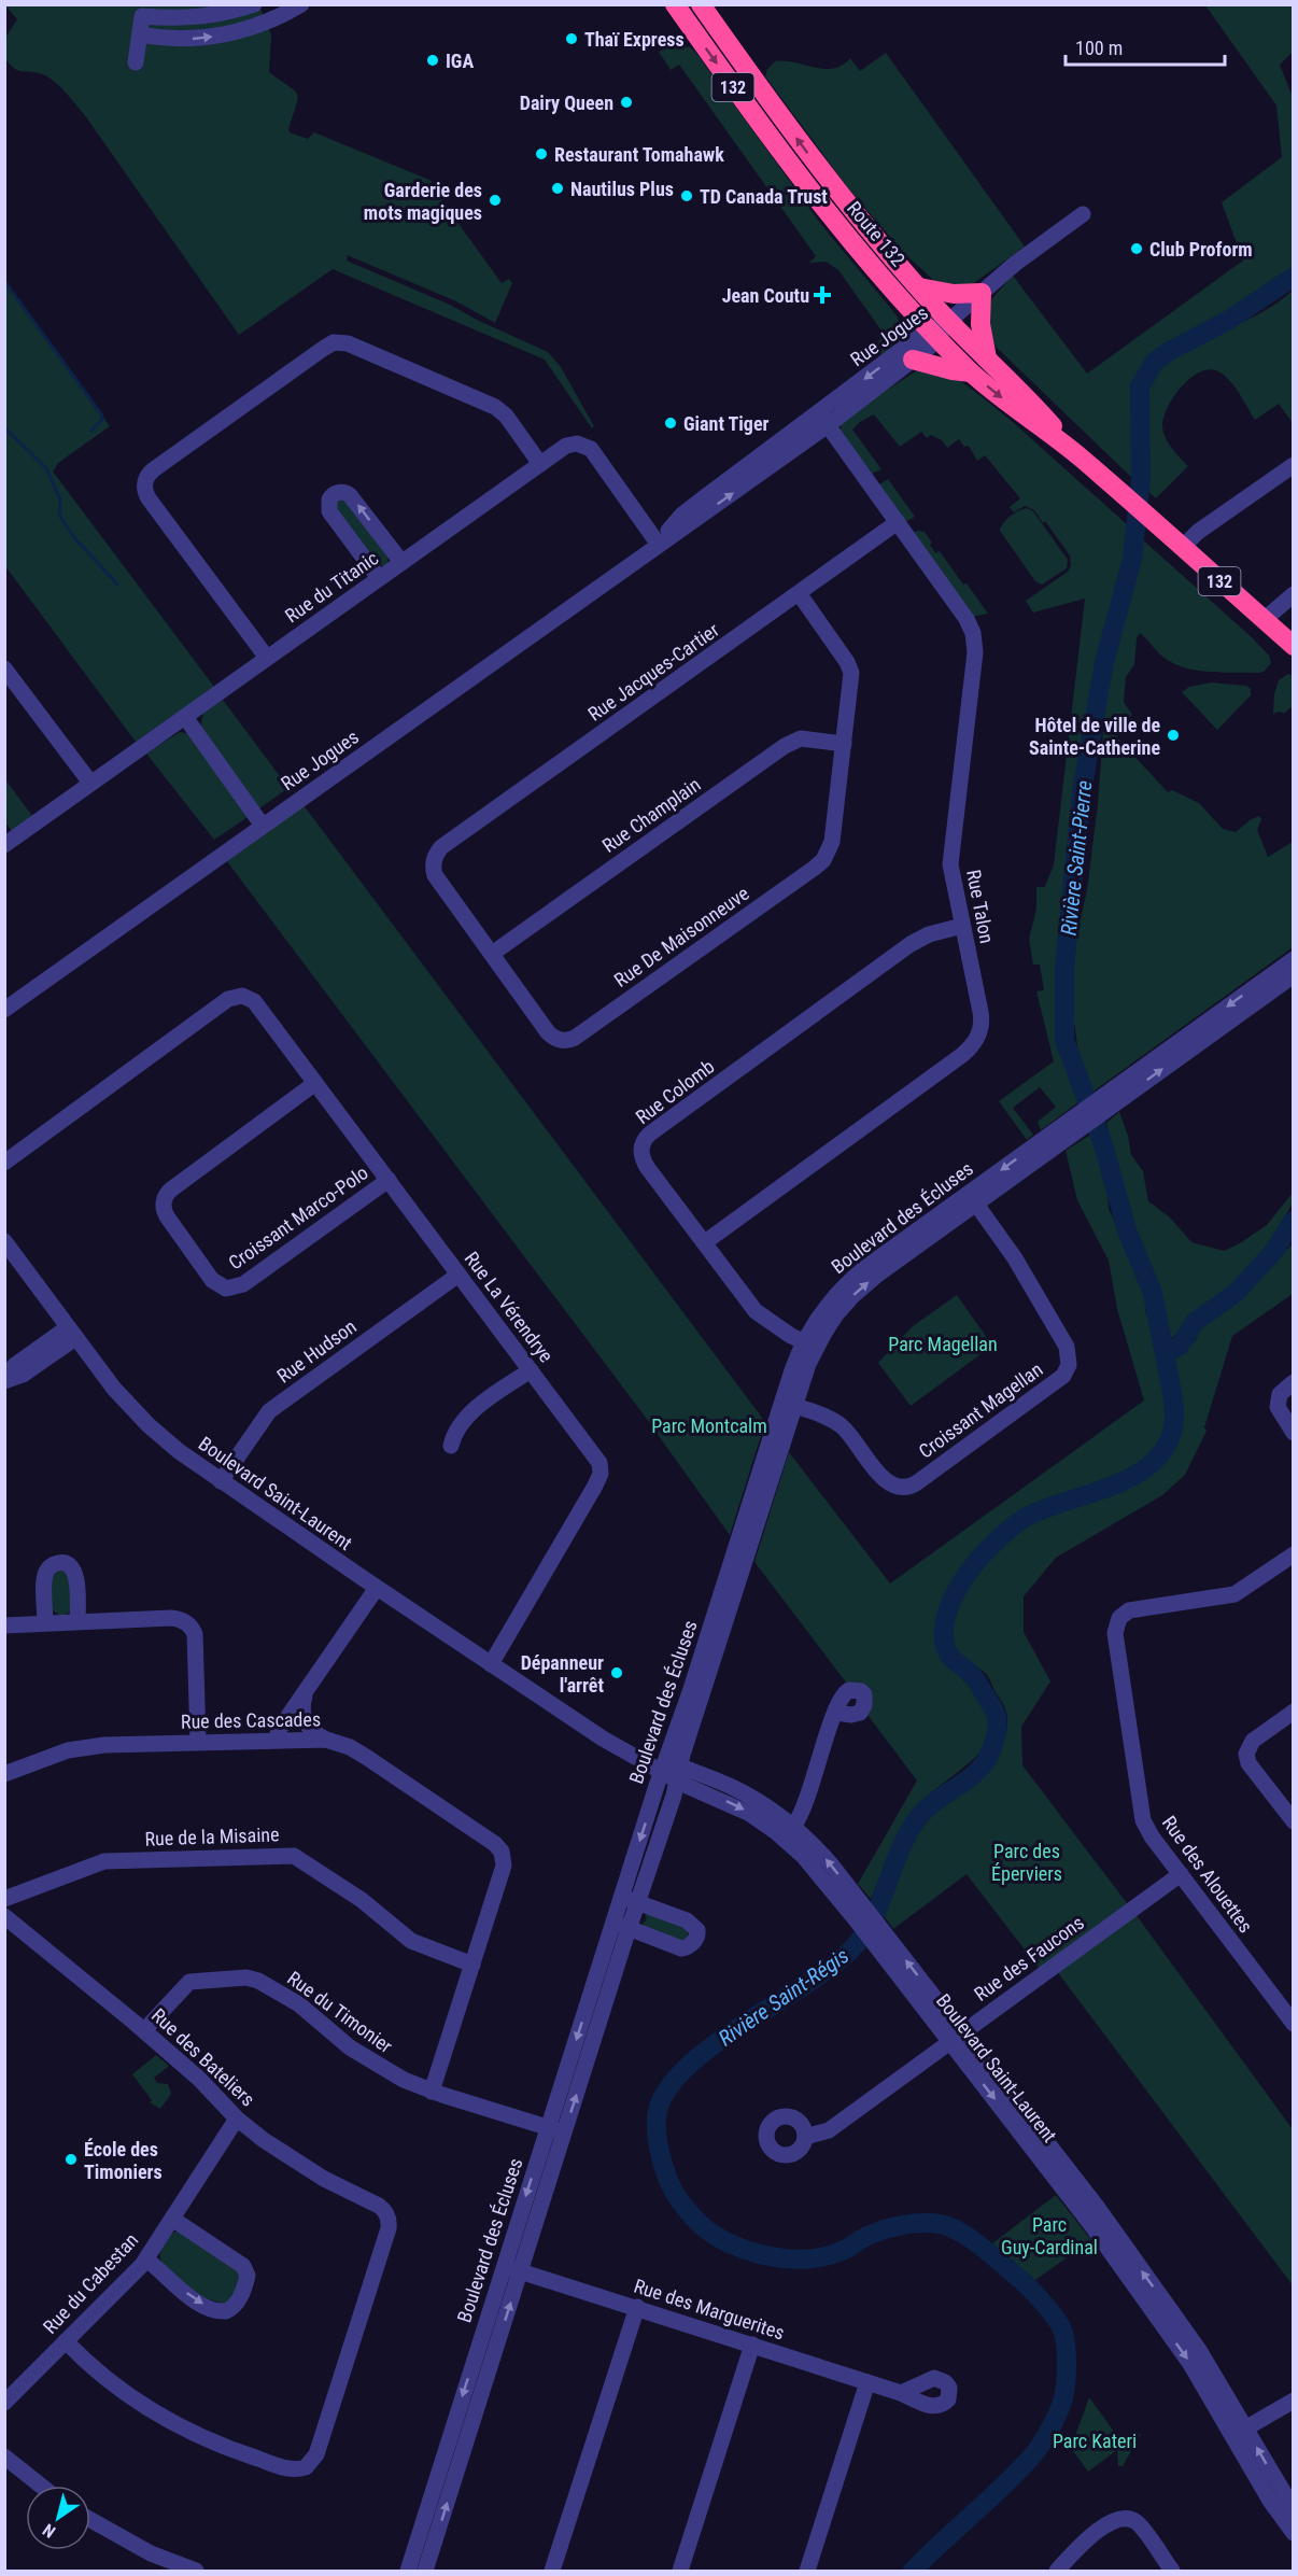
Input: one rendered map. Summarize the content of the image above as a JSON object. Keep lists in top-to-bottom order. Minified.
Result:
{"streets":{"highway":["132","Route 132"],"street":["Rue Jogues","Rue du Titanic","Rue Jacques-Cartier","Rue Champlain","Rue Talon","Rue De Maisonneuve","Rue Colomb","Croissant Marco-Polo","Boulevard des Écluses","Rue La Vérendrye","Rue Hudson","Croissant Magellan","Boulevard Saint-Laurent","Rue des Cascades","Rue de la Misaine","Rue des Alouettes","Rue des Faucons","Rue du Timonier","Rue des Bateliers","Rue du Cabestan","Rue des Marguerites"]},"crossings":[["Route 132","Rue Jogues"],["Rue Jogues","Rue du Titanic"],["Rue Jogues","Rue Talon"],["Rue Jacques-Cartier","Rue Champlain"],["Rue Jacques-Cartier","Rue Talon"],["Rue Jacques-Cartier","Rue De Maisonneuve"],["Rue Champlain","Rue De Maisonneuve"],["Rue Talon","Rue Colomb"],["Rue Colomb","Boulevard des Écluses"],["Croissant Marco-Polo","Rue La Vérendrye"],["Boulevard des Écluses","Croissant Magellan"],["Boulevard des Écluses","Boulevard Saint-Laurent"],["Boulevard des Écluses","Rue du Timonier"],["Boulevard des Écluses","Rue des Marguerites"],["Rue La Vérendrye","Rue Hudson"],["Rue La Vérendrye","Boulevard Saint-Laurent"],["Rue Hudson","Boulevard Saint-Laurent"],["Boulevard Saint-Laurent","Rue des Faucons"],["Rue des Cascades","Rue de la Misaine"],["Rue des Alouettes","Rue des Faucons"],["Rue du Timonier","Rue des Bateliers"],["Rue des Bateliers","Rue du Cabestan"]],"water":["Rivière Saint-Pierre","Rivière Saint-Régis"],"parks":["Parc Magellan","Parc Montcalm","Parc des Éperviers","Parc Guy-Cardinal","Parc Kateri"],"places":{"other":["Thaï Express","IGA","Dairy Queen","Restaurant Tomahawk","Nautilus Plus","TD Canada Trust","Garderie des mots magiques","Club Proform","Giant Tiger","Hôtel de ville de Sainte-Catherine","Dépanneur l'arrêt","École des Timoniers"],"health":["Jean Coutu"]},"scale_bar":"100 m","north":"bottom left"}
